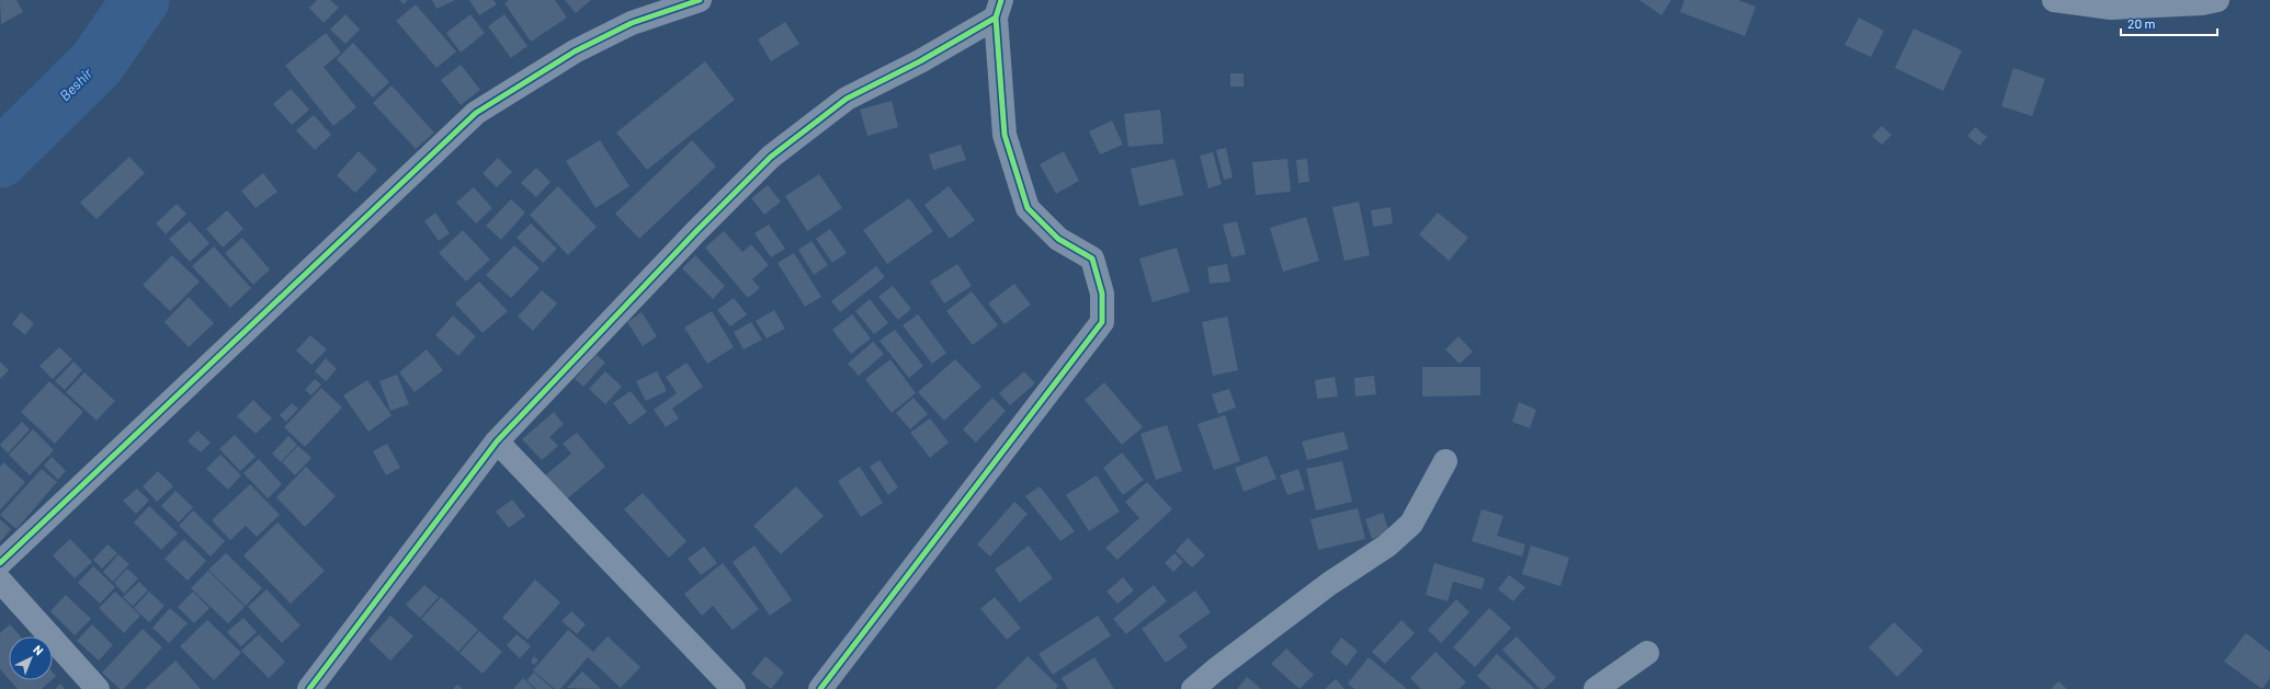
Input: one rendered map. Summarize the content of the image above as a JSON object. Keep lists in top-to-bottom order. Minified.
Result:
{"water":["Beshir"],"scale_bar":"20 m","north":"top right"}
